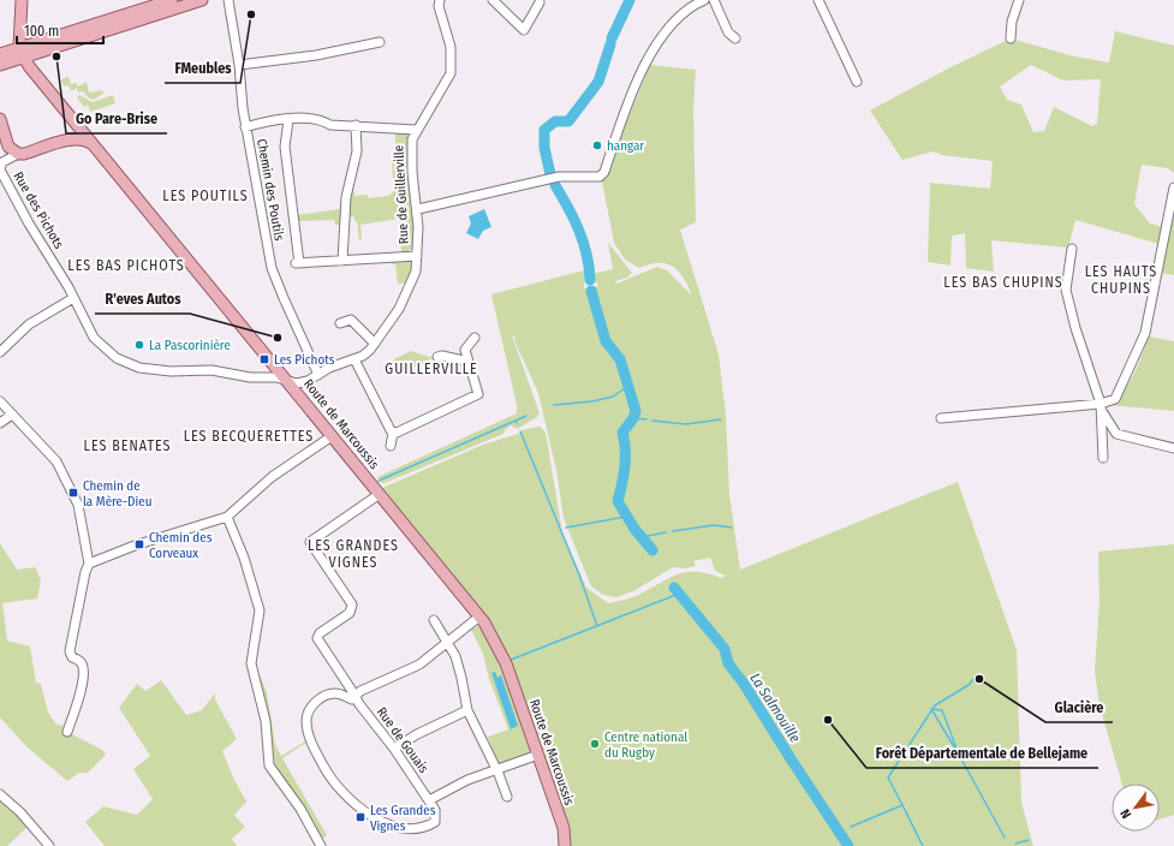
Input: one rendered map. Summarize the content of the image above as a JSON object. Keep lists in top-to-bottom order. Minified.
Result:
{"streets":{"main road":["Route de Marcoussis"],"street":["Chemin des Poutils","Rue de Guillerville","Rue des Pichots","Rue de Gouais"]},"crossings":[["Chemin des Poutils","Rue de Guillerville"],["Rue de Guillerville","Rue des Pichots"],["Rue de Guillerville","Route de Marcoussis"],["Rue des Pichots","Route de Marcoussis"],["Route de Marcoussis","Rue de Gouais"]],"districts":["LES POUTILS","LES BAS PICHOTS","LES HAUTS CHUPINS","LES BAS CHUPINS","GUILLERVILLE","LES BECQUERETTES","LES BENATES","LES GRANDES VIGNES"],"water":["La Salmouille"],"places":{"other":["FMeubles","Go Pare-Brise","hangar","R'eves Autos","La Pascorinière","Glacière","Forêt Départementale de Bellejame","Centre national du Rugby"],"transit":["Les Pichots","Chemin de la Mère-Dieu","Chemin des Corveaux","Les Grandes Vignes"]},"scale_bar":"100 m","north":"bottom left"}
